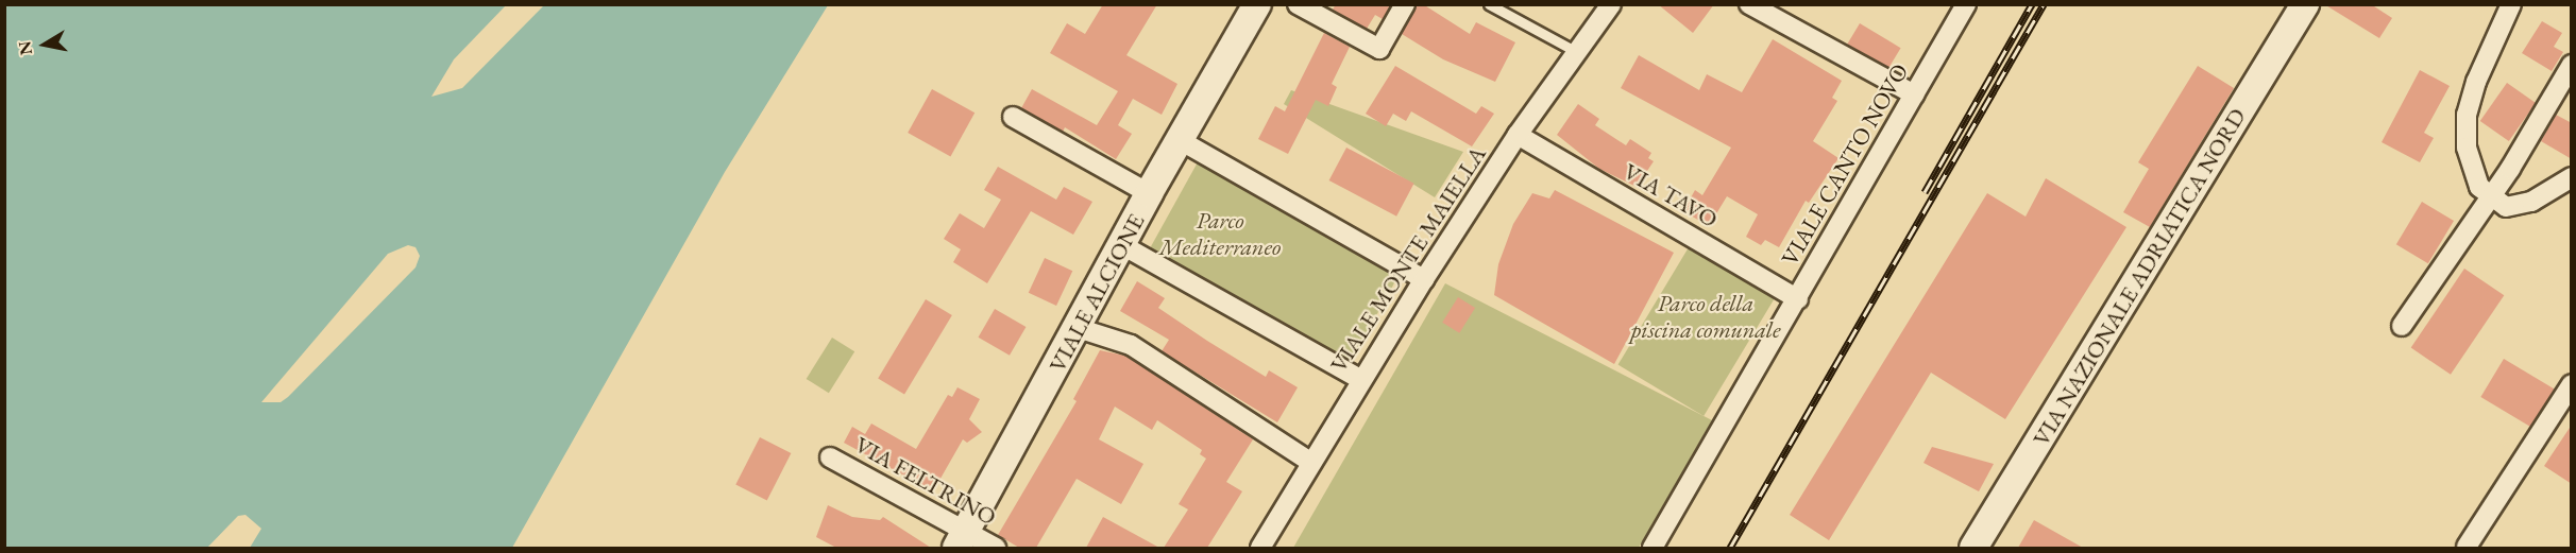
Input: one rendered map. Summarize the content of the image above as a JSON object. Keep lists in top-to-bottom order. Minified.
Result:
{"streets":{"main road":["VIA NAZIONALE ADRIATICA NORD","VIALE ALCIONE"],"street":["VIALE CANTO NOVO","VIA TAVO","VIALE MONTE MAIELLA","VIA FELTRINO"]},"crossings":[["VIALE CANTO NOVO","VIA TAVO"],["VIA TAVO","VIALE MONTE MAIELLA"],["VIALE ALCIONE","VIA FELTRINO"]],"parks":["Parco Mediterraneo","Parco della piscina comunale"],"north":"left"}
